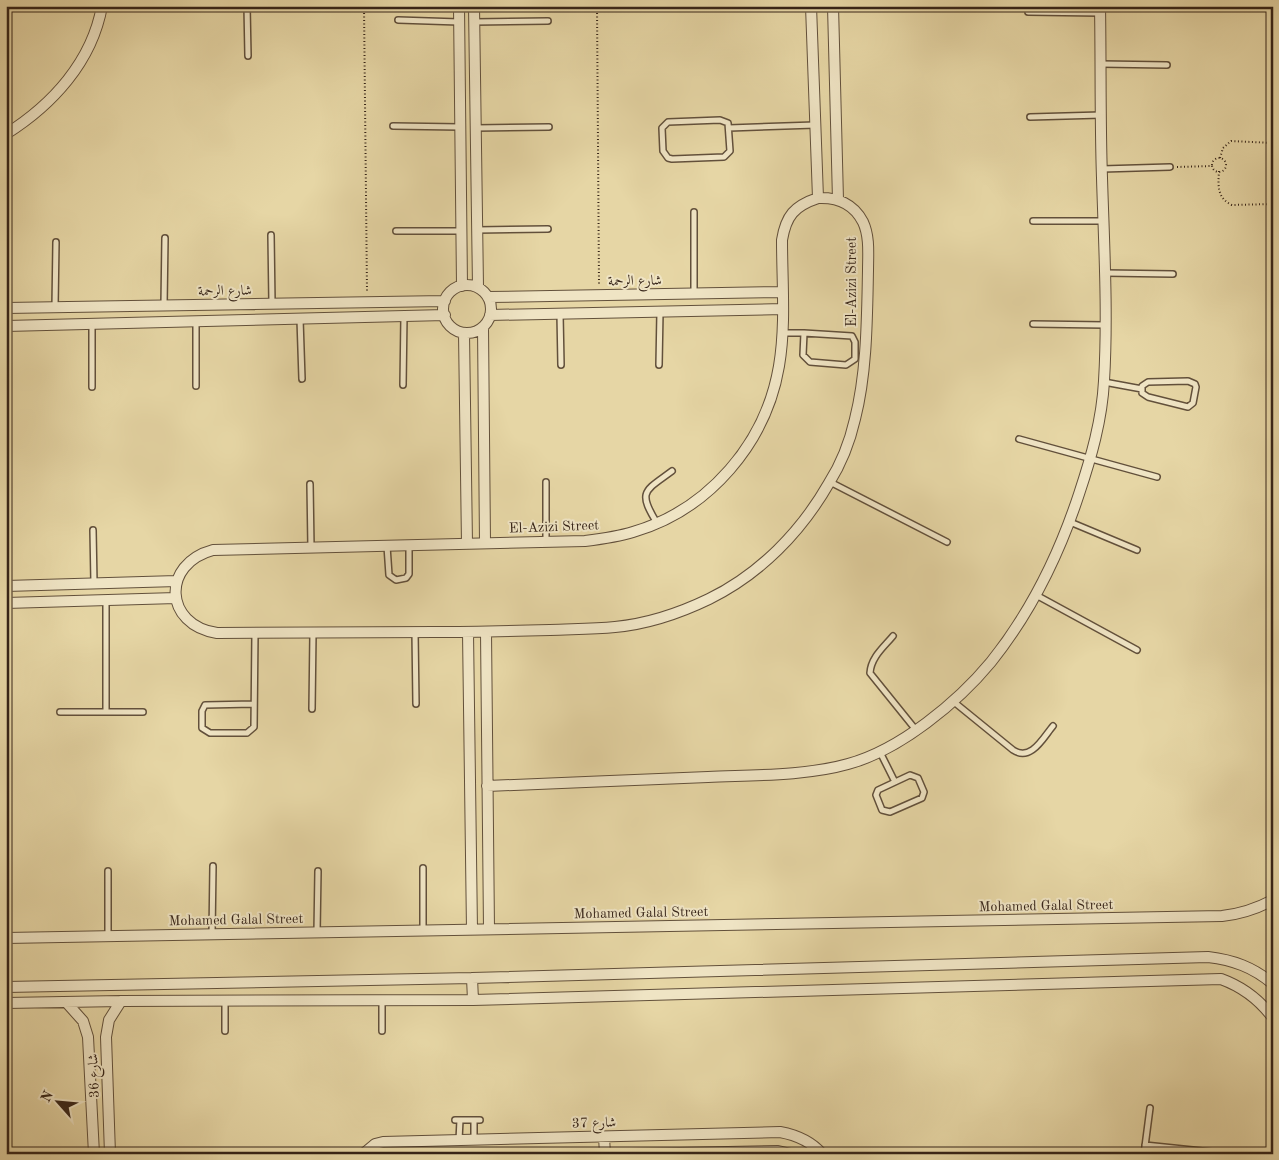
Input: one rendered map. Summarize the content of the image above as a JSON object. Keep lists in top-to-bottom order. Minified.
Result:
{"streets":{"street":["شارع الرحمة","El-Azizi Street","Mohamed Galal Street","شارع 36","شارع 37"]},"crossings":[["شارع الرحمة","El-Azizi Street"]],"north":"top left"}
